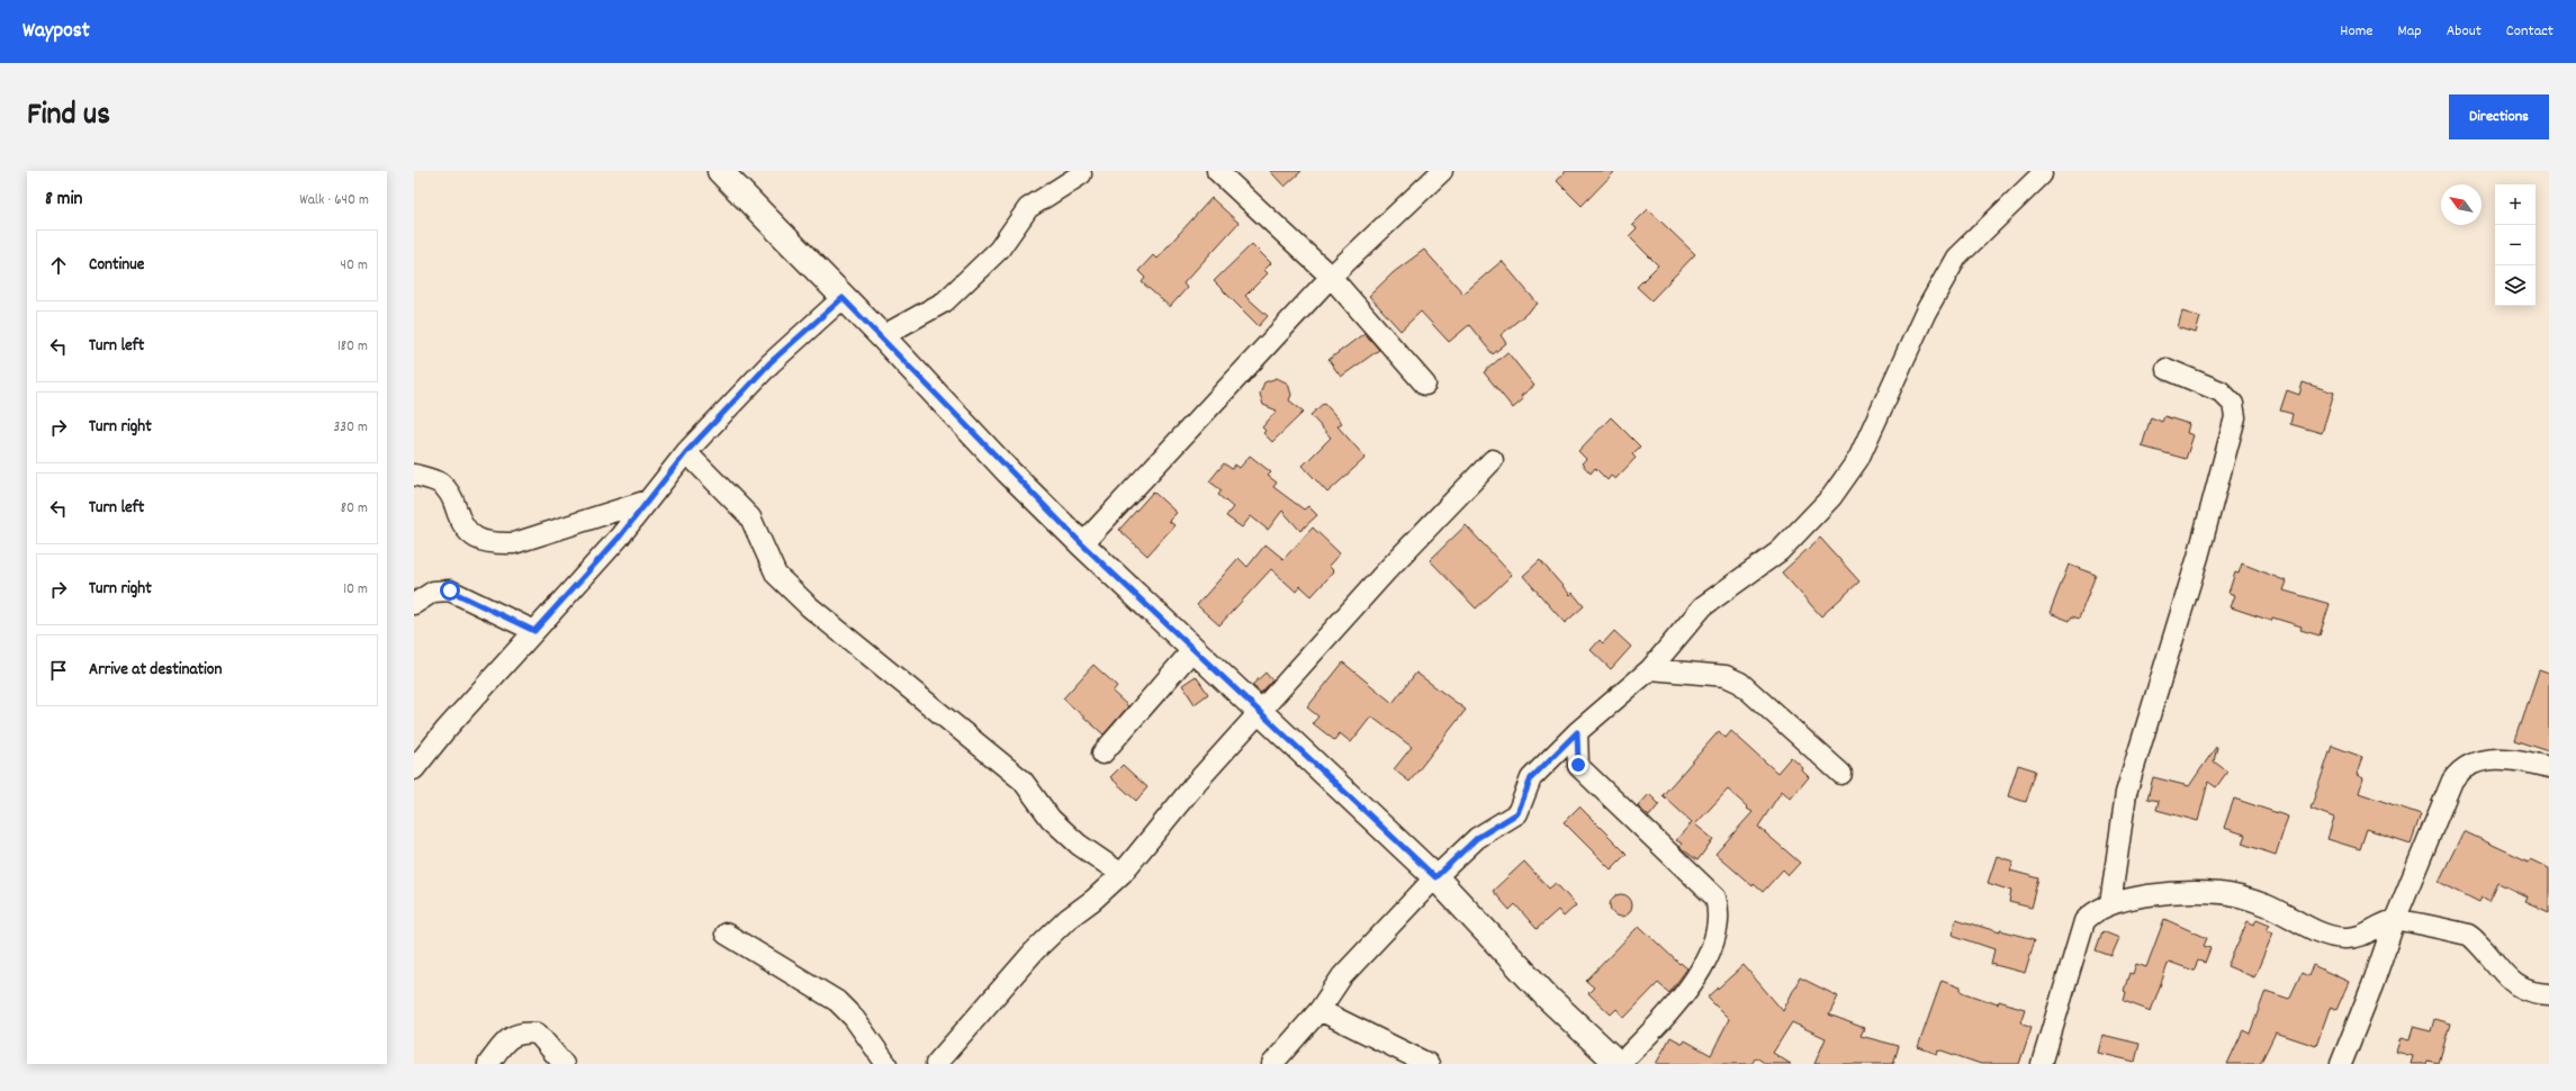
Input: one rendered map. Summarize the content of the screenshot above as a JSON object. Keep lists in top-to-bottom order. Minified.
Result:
{"north":"top left","page":{"header":"Waypost","nav":["Home","Map","About","Contact"],"title":"Find us","buttons":"Directions","heading":["8 min","Walk · 640 m"],"map_buttons":["+","−"],"list":[["Continue","40 m"],["Turn left","180 m"],["Turn right","330 m"],["Turn left","80 m"],["Turn right","10 m"],"Arrive at destination"]}}
